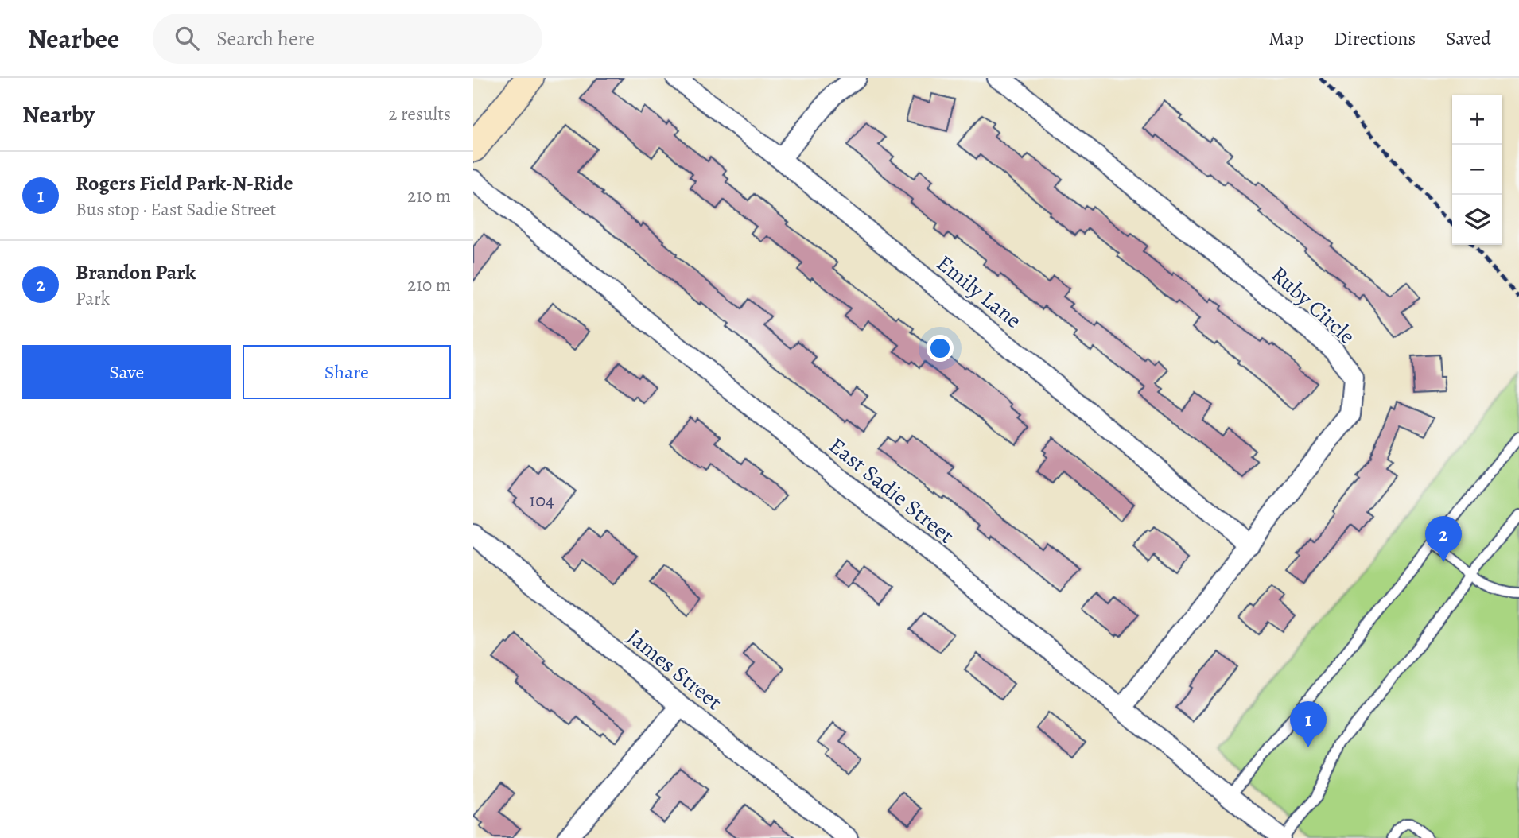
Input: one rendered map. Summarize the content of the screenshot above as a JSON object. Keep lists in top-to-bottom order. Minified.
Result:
{"streets":{"street":["Emily Lane","Ruby Circle","East Sadie Street","James Street"]},"crossings":[["Emily Lane","Ruby Circle"],["Ruby Circle","East Sadie Street"]],"house_numbers":["104"],"page":{"header":"Nearbee","search":"Search here","nav":["Map","Directions","Saved"],"heading":["Nearby","2 results"],"map_buttons":["+","−"],"list":[{"mark":"1","name":"Rogers Field Park-N-Ride","note":"Bus stop · East Sadie Street","value":"210 m"},{"mark":"2","name":"Brandon Park","note":"Park","value":"210 m"}],"buttons":["Save","Share"],"pins":["2","1"]}}
